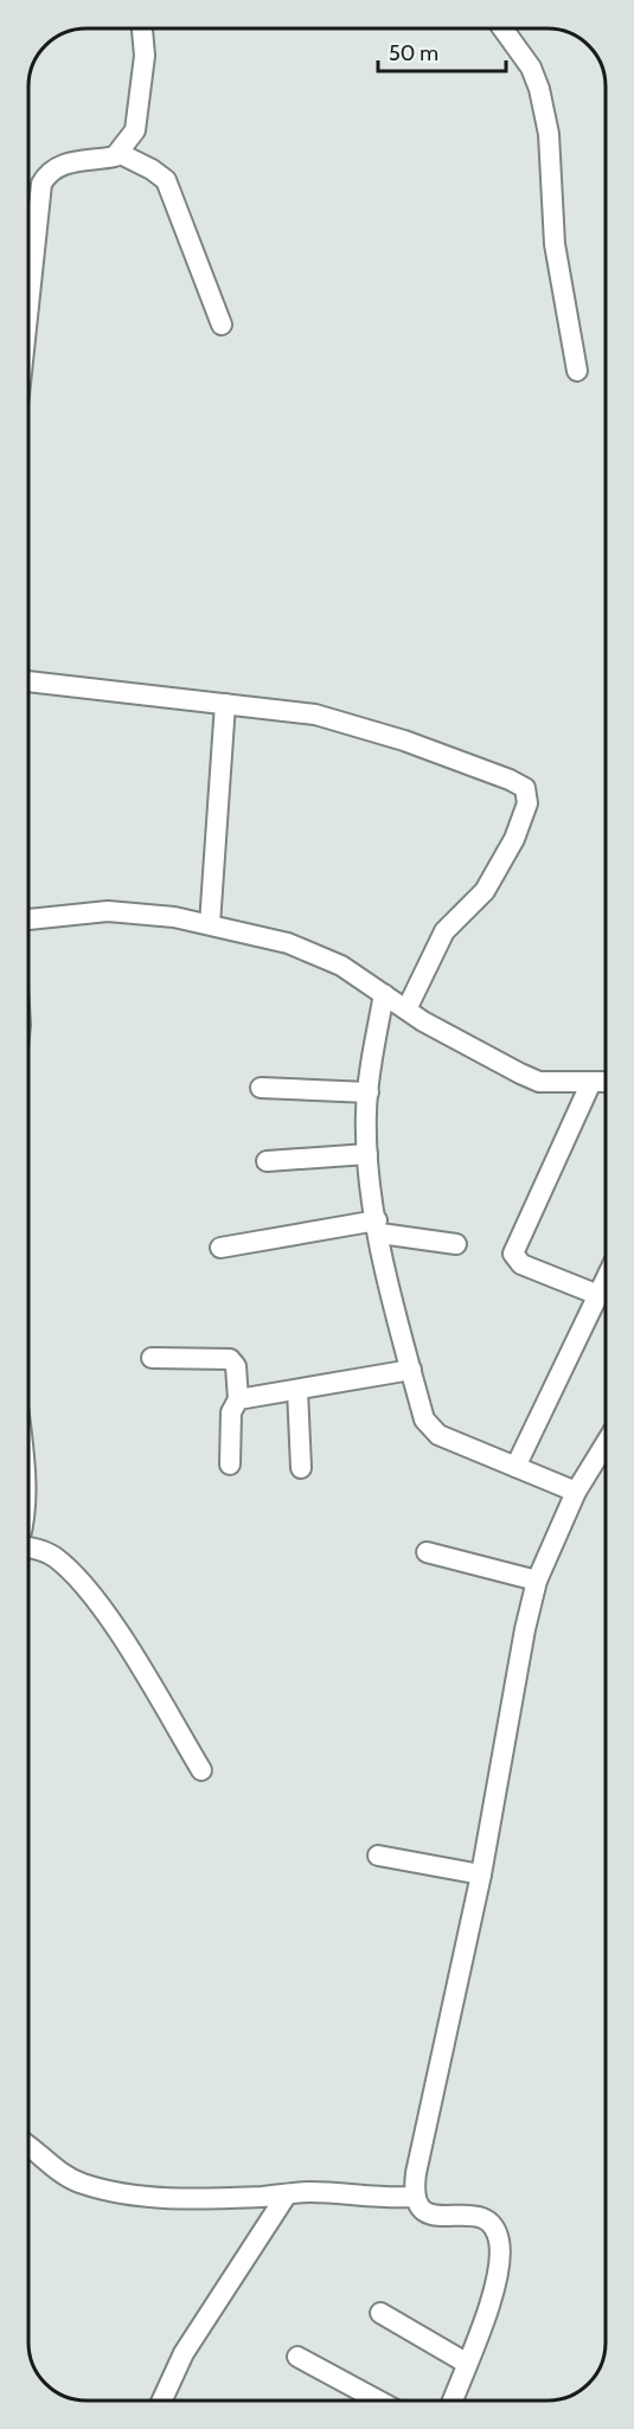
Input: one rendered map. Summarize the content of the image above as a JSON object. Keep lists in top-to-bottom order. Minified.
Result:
{"scale_bar":"50 m"}
